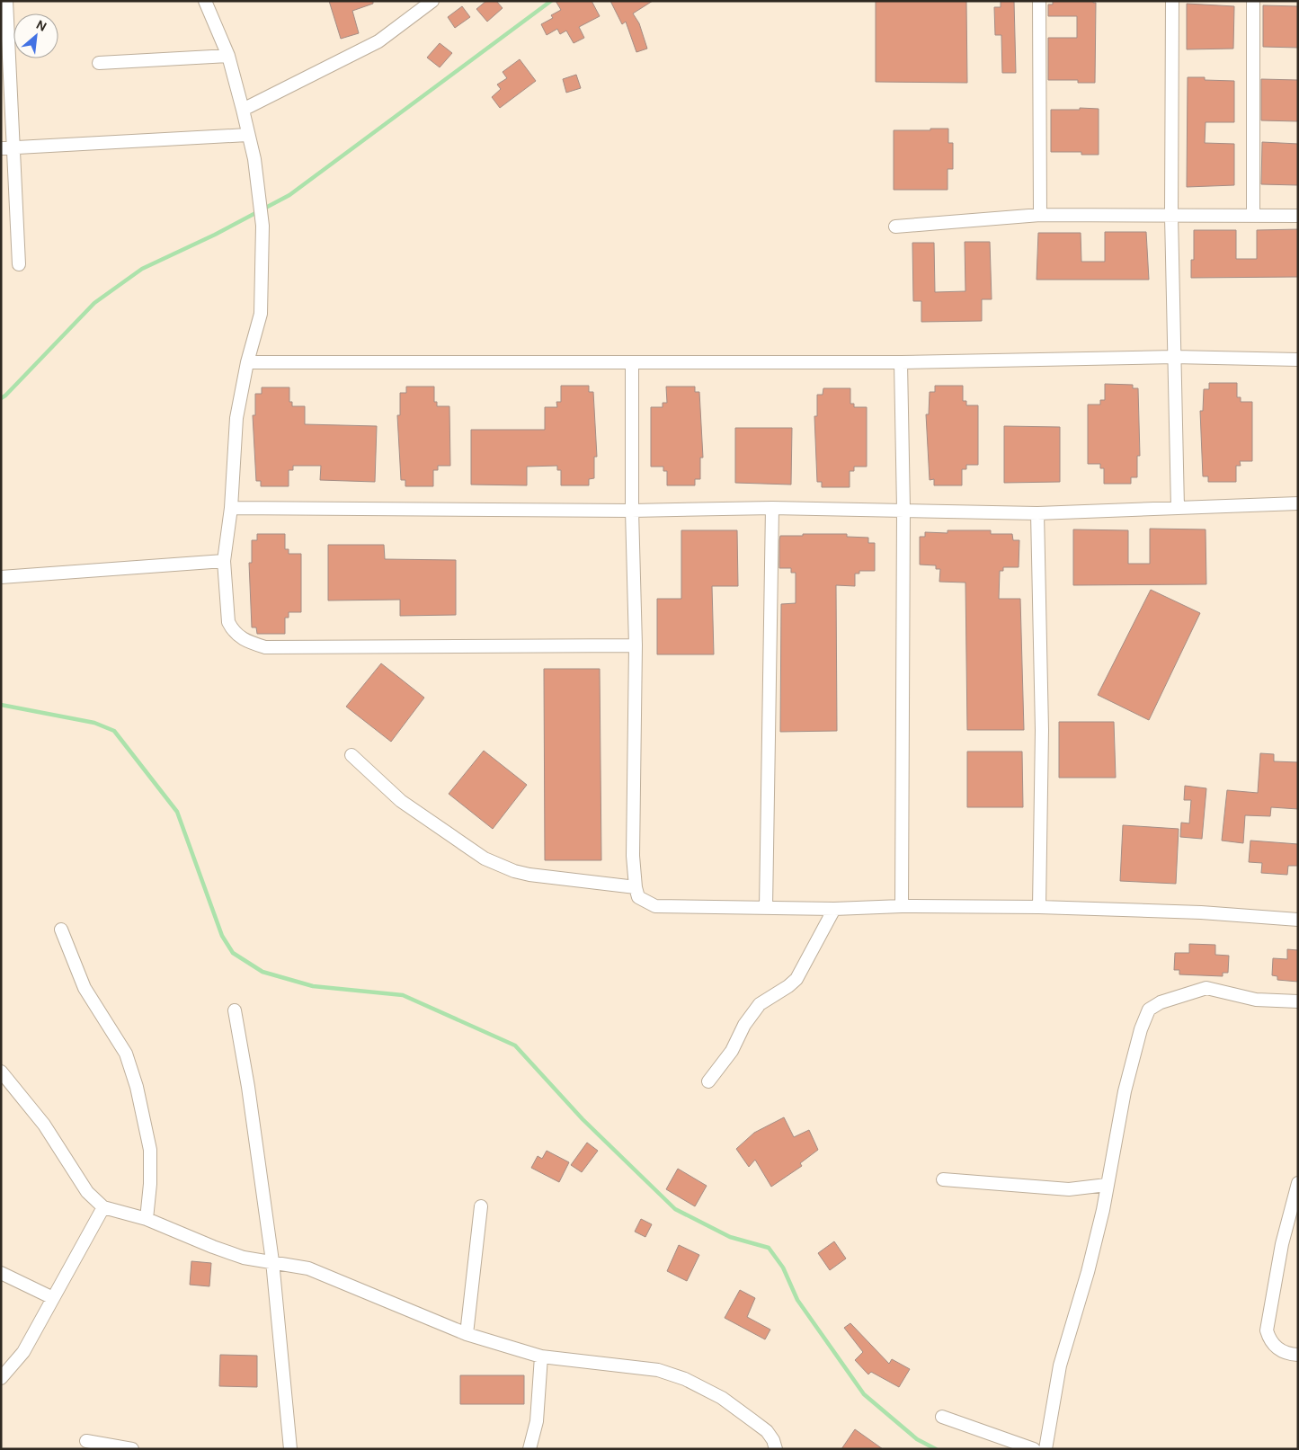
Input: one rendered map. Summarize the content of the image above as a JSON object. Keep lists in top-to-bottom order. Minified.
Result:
{"north":"top right"}
